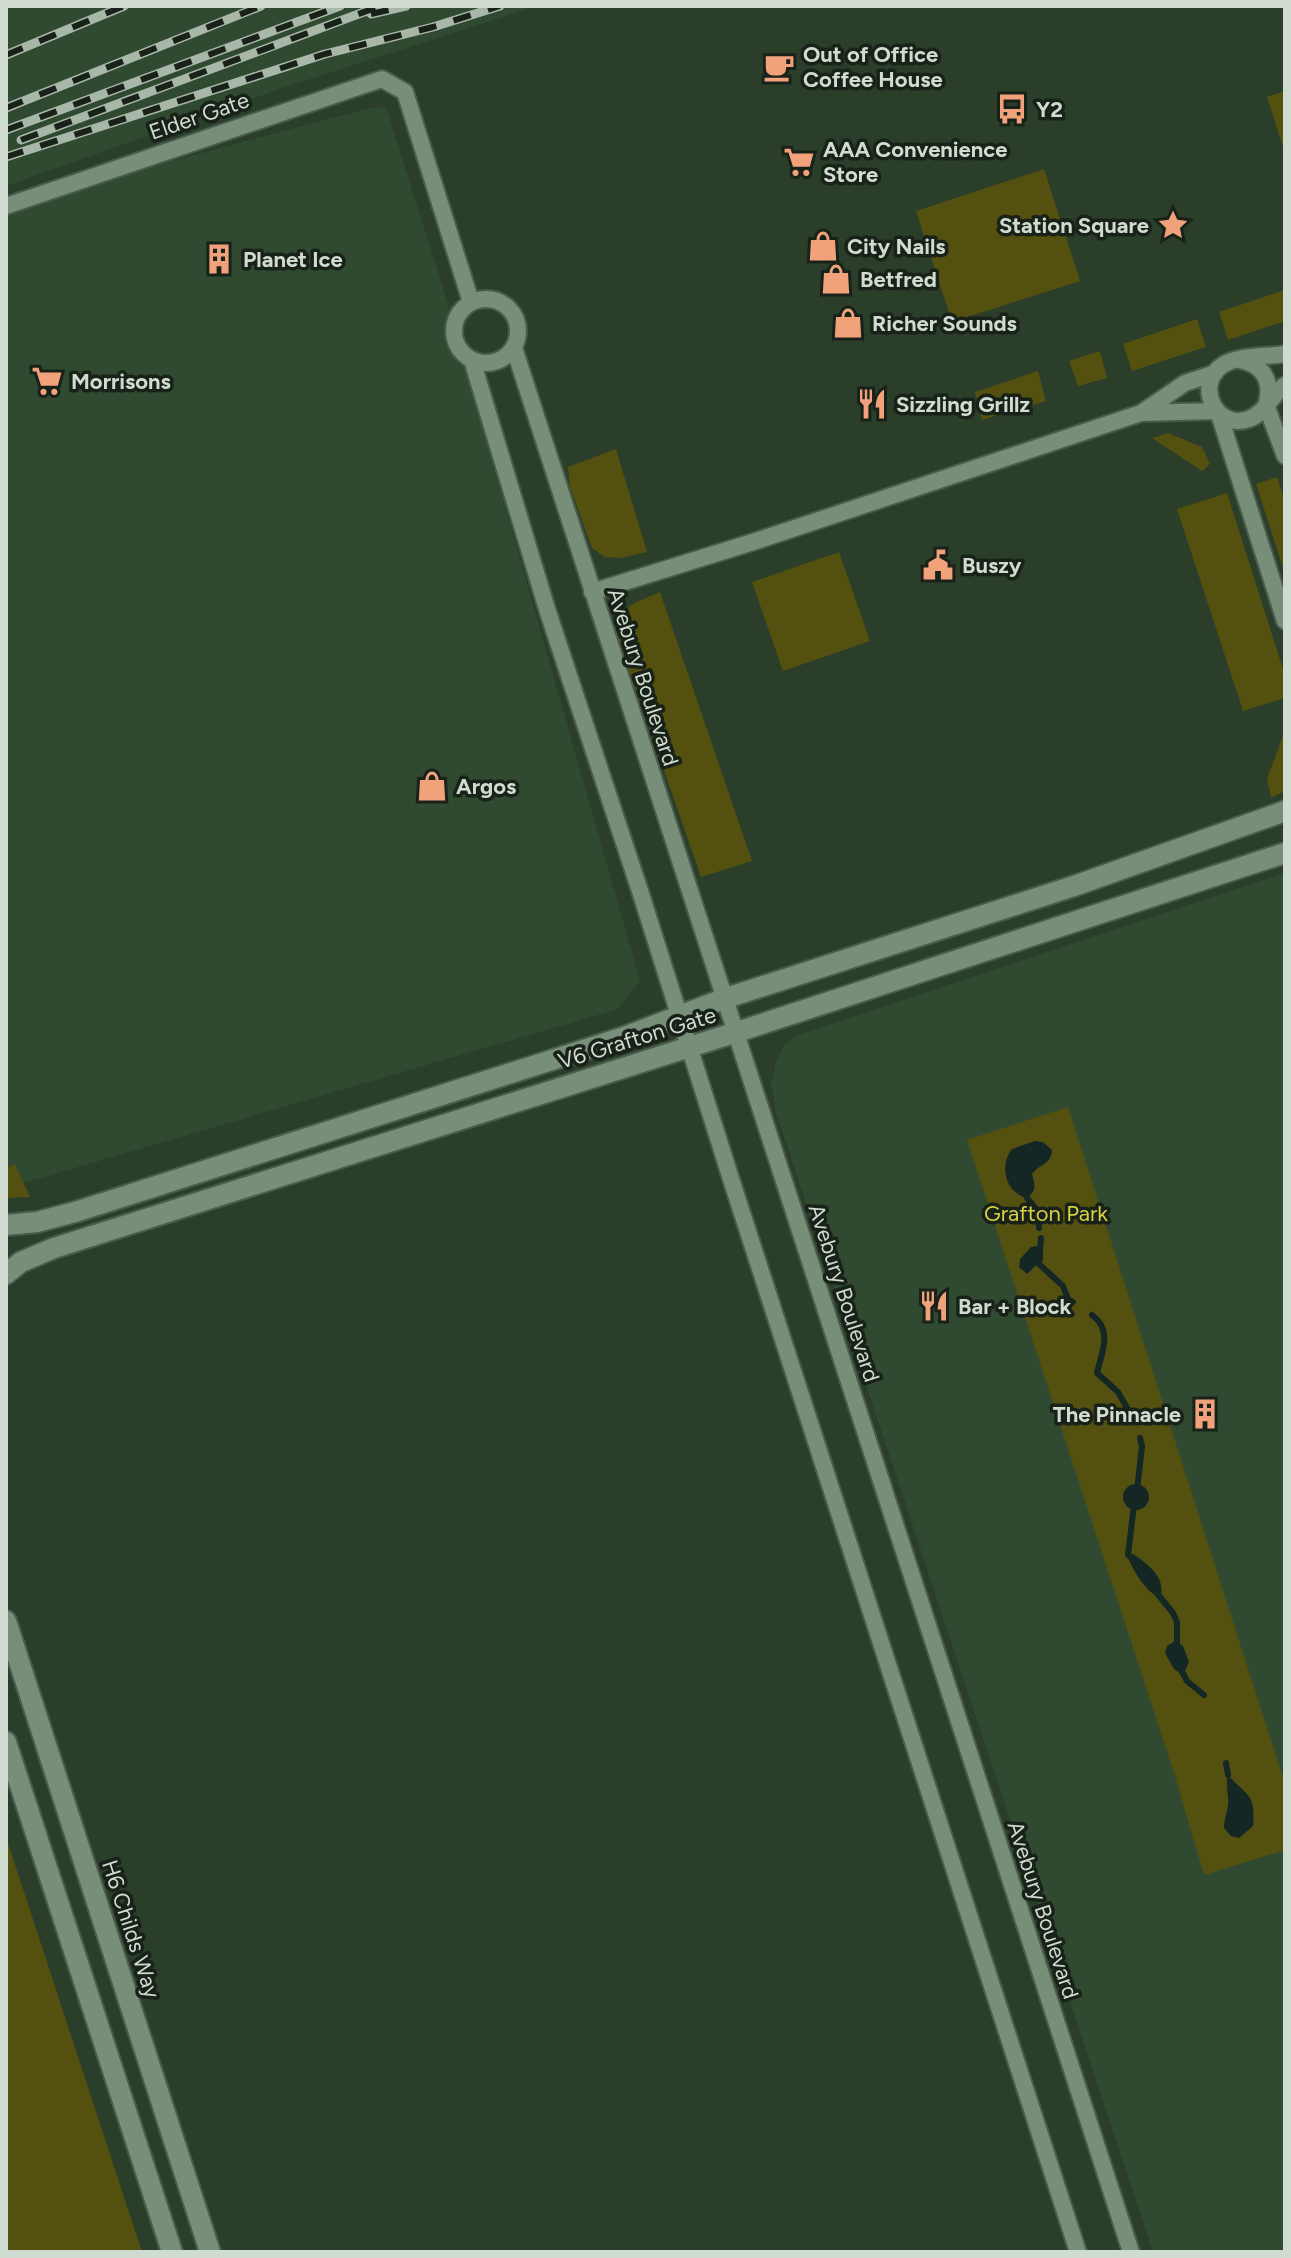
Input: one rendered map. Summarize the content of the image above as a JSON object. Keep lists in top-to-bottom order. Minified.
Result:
{"streets":{"street":["Elder Gate","Avebury Boulevard","V6 Grafton Gate","H6 Childs Way"]},"crossings":[["Elder Gate","Avebury Boulevard"],["Avebury Boulevard","V6 Grafton Gate"]],"parks":["Grafton Park"],"places":{"cafe":["Out of Office Coffee House"],"bus stop":["Y2"],"supermarket":["AAA Convenience Store","Morrisons"],"place":["Station Square"],"shop":["City Nails","Betfred","Richer Sounds","Argos"],"building":["Planet Ice","The Pinnacle"],"restaurant":["Sizzling Grillz","Bar + Block"],"public building":["Buszy"]}}
